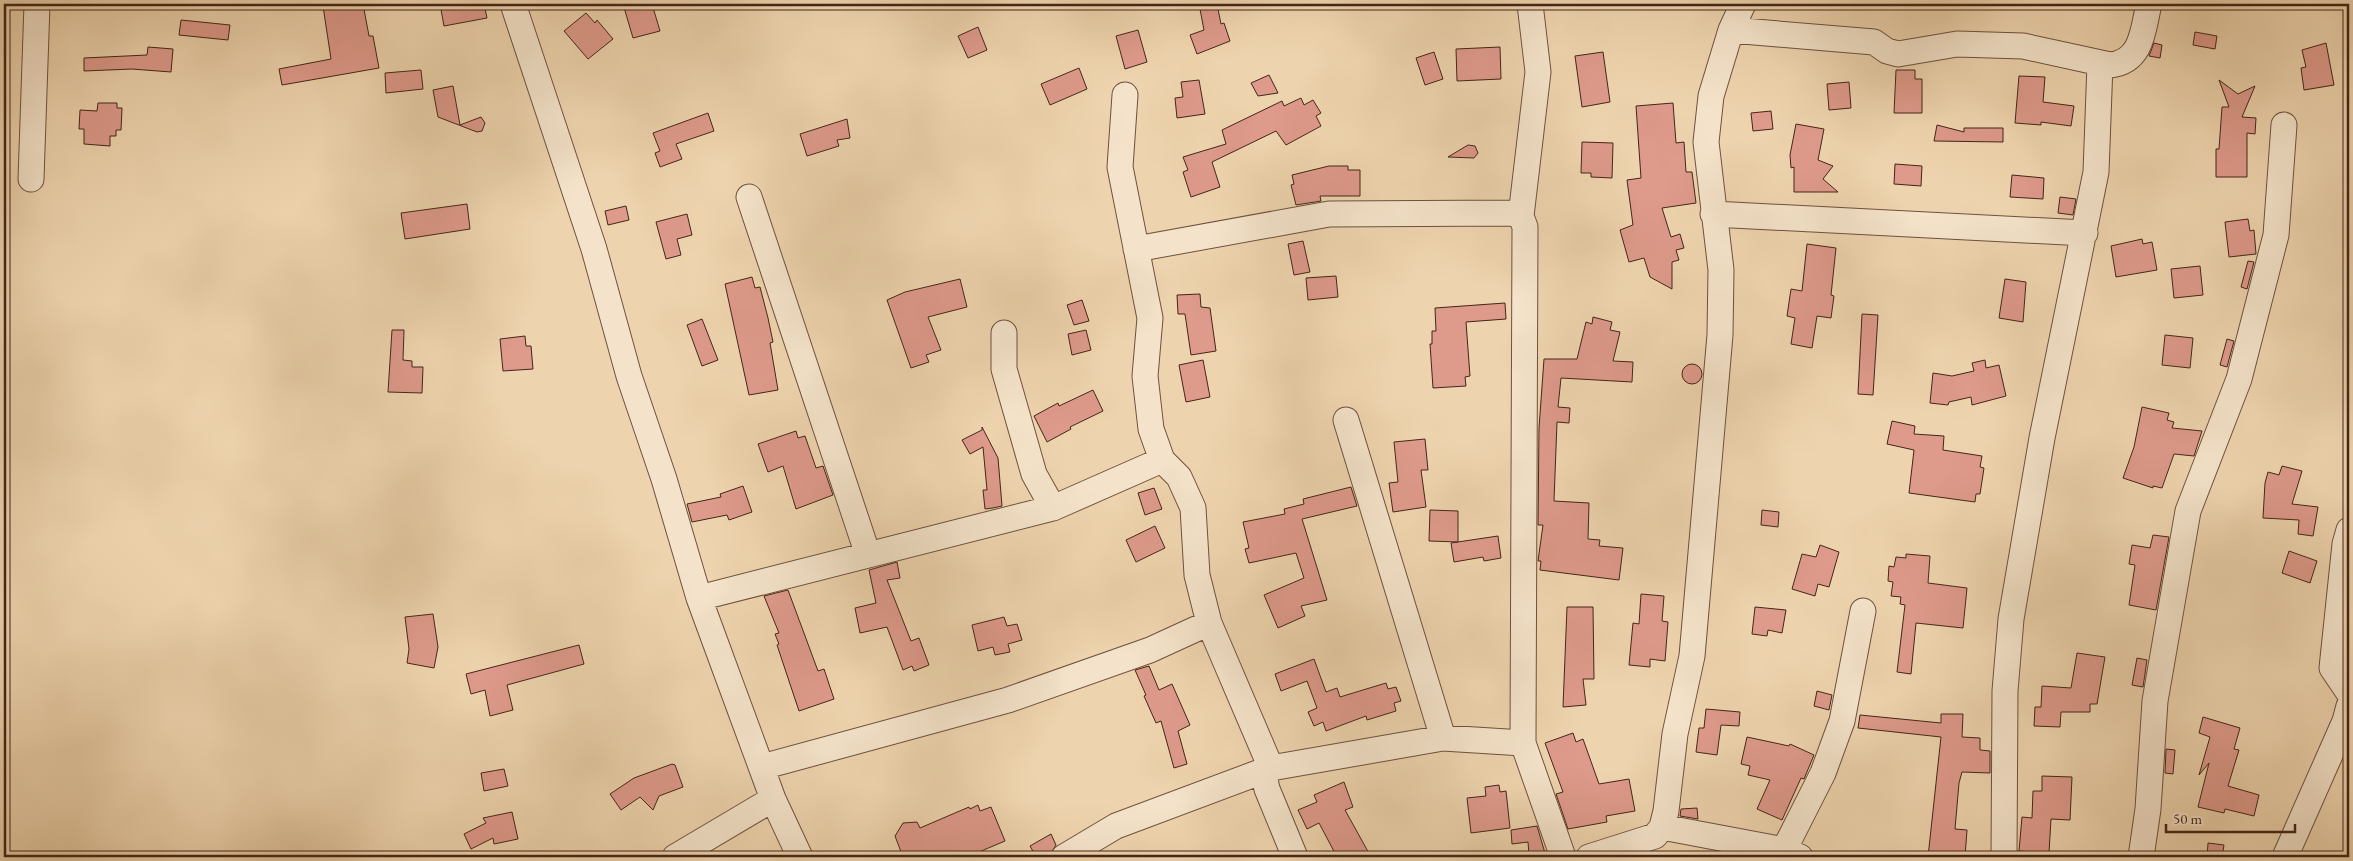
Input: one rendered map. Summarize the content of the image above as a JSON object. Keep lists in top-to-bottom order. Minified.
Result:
{"scale_bar":"50 m"}
